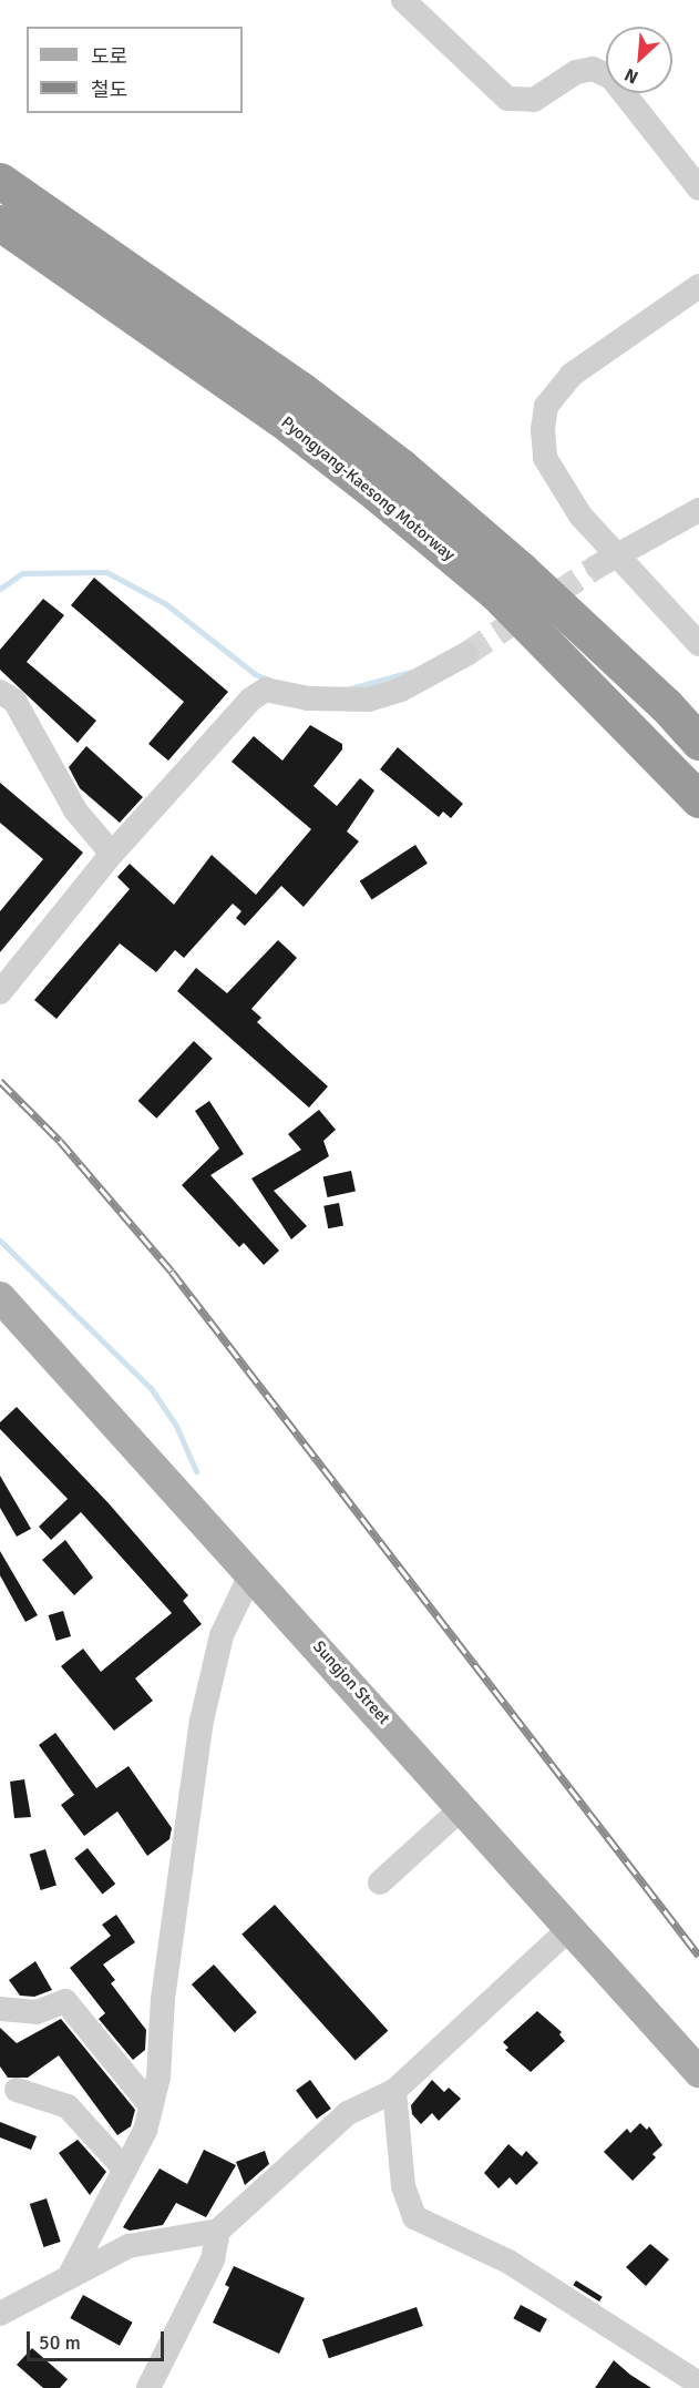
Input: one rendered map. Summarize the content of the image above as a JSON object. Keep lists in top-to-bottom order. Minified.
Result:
{"streets":{"highway":["Pyongyang-Kaesong Motorway"],"main road":["Sungjon Street"]},"legend":["도로","철도"],"scale_bar":"50 m","north":"bottom left"}
